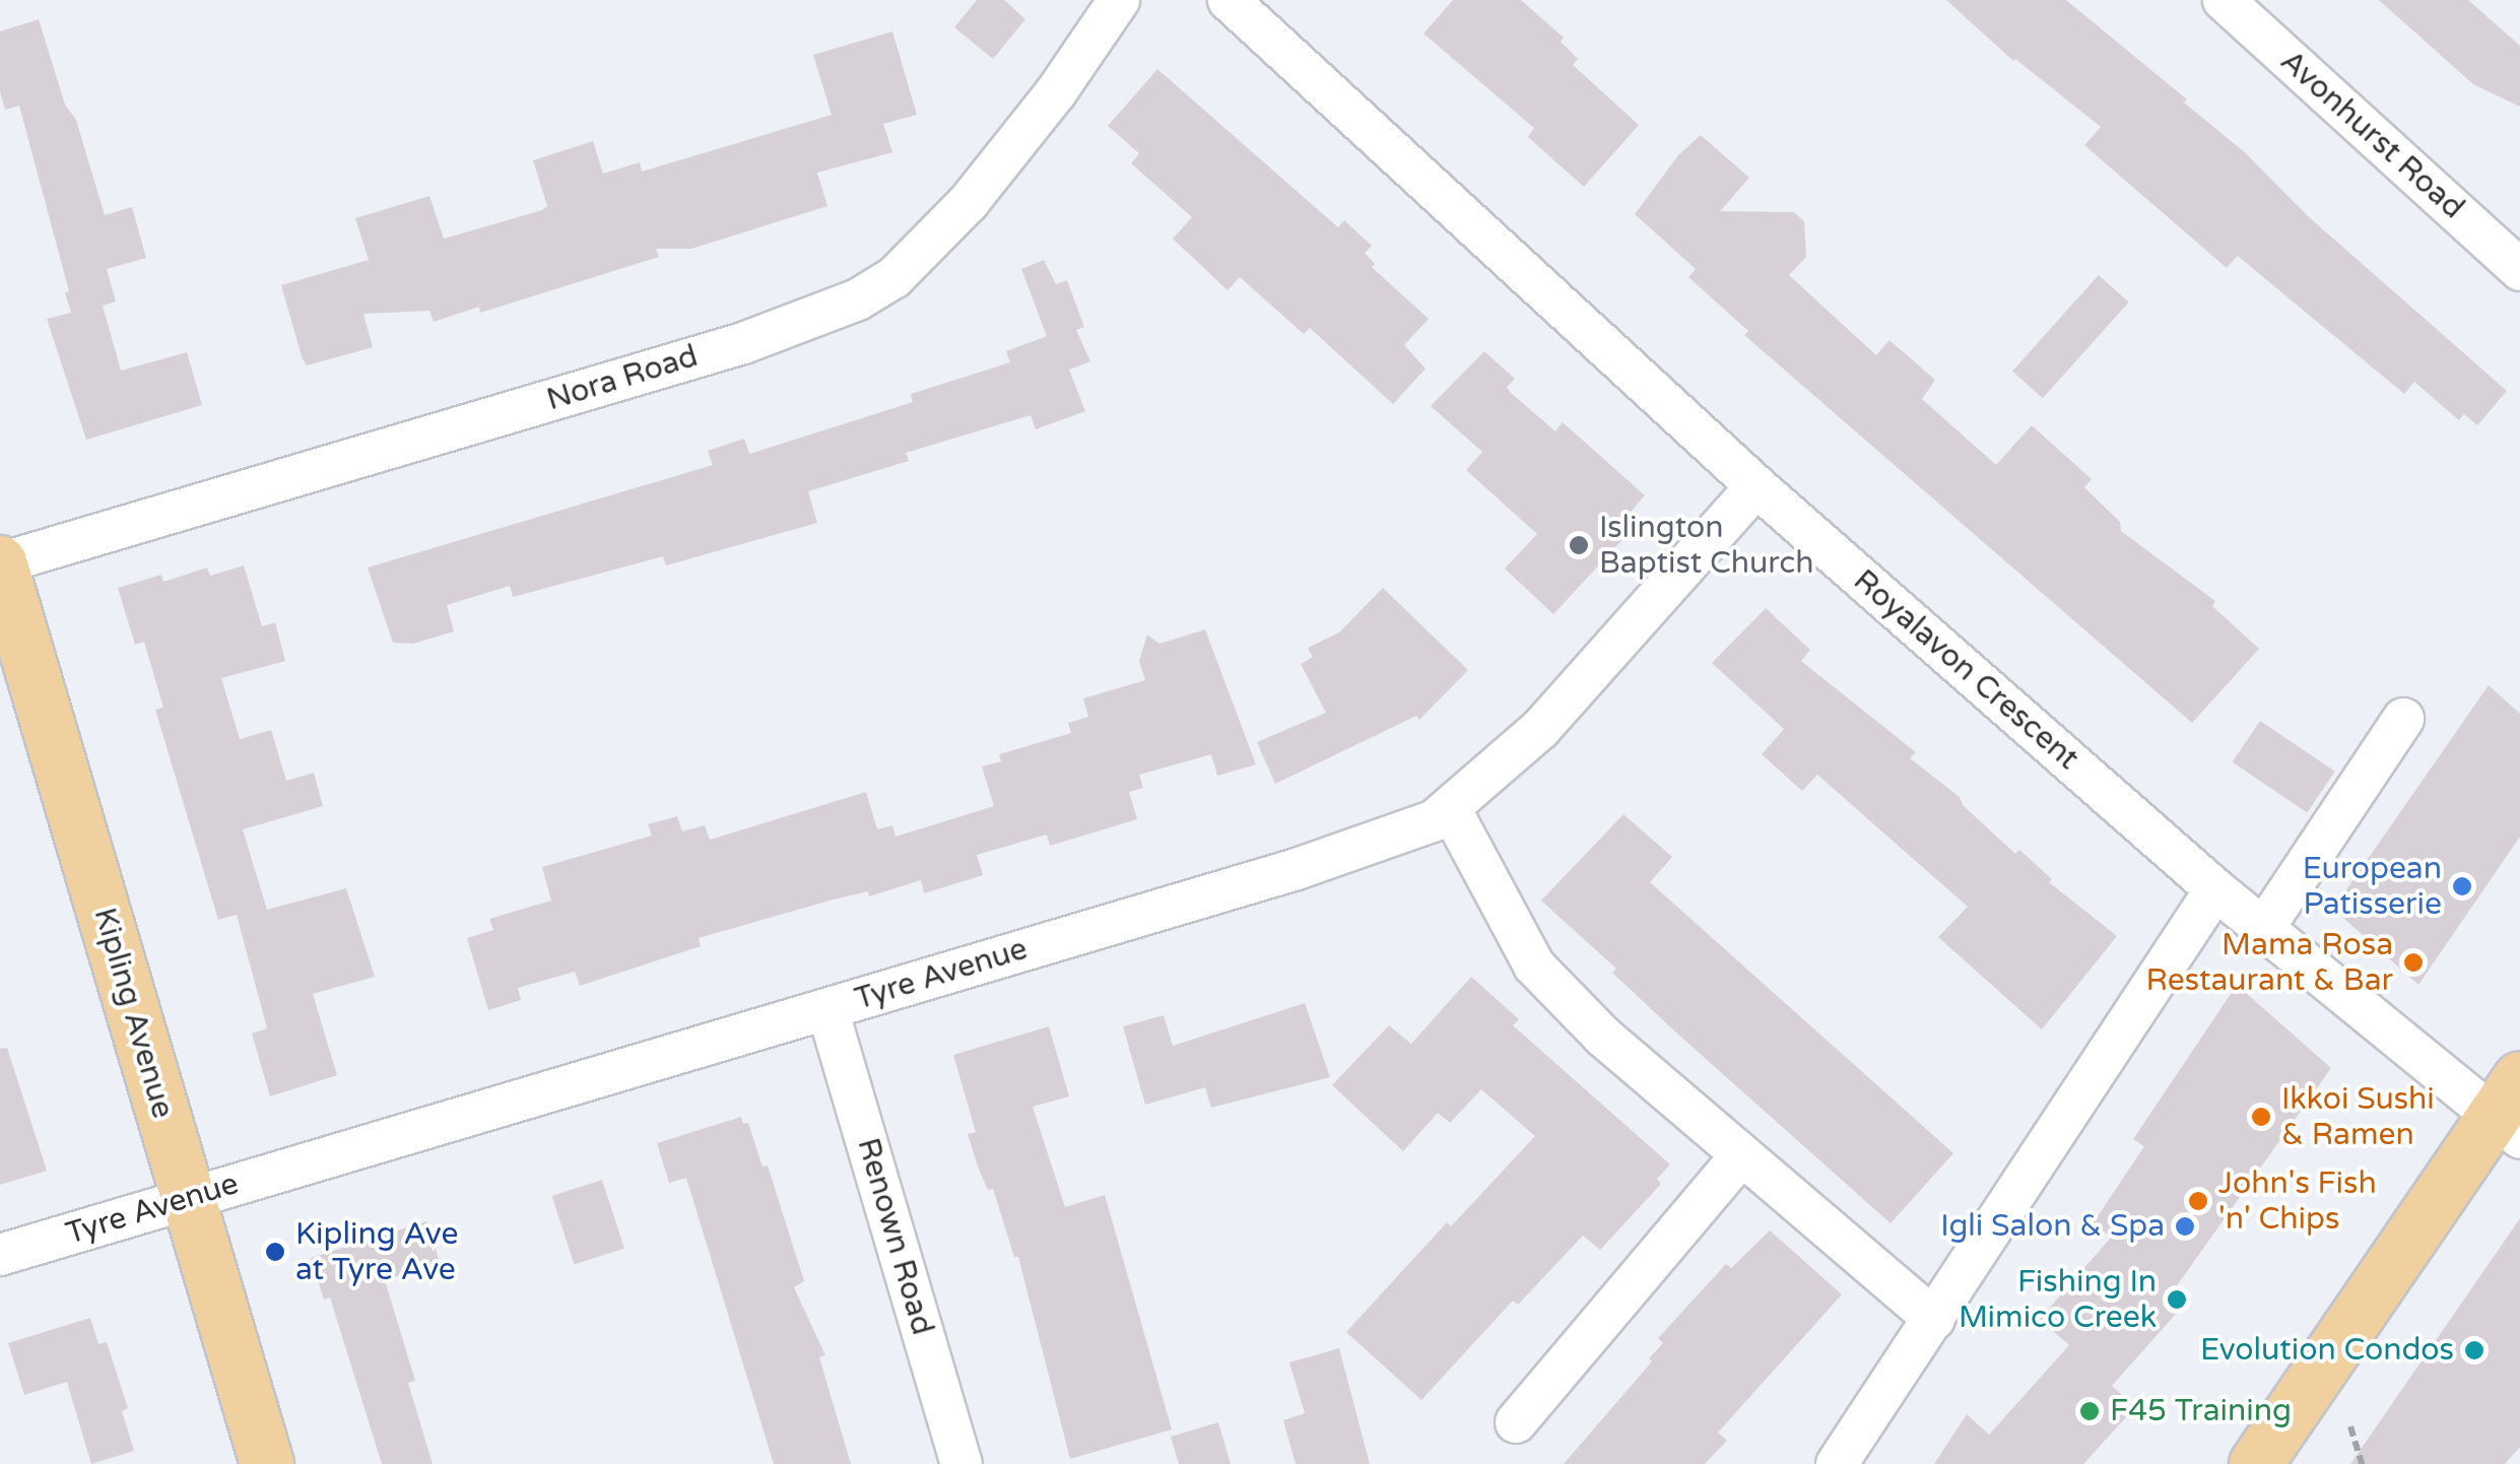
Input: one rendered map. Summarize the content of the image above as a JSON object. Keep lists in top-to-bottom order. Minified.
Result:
{"streets":{"main road":["Kipling Avenue"],"street":["Avonhurst Road","Nora Road","Royalavon Crescent","Tyre Avenue","Renown Road"]},"crossings":[["Nora Road","Kipling Avenue"],["Royalavon Crescent","Tyre Avenue"],["Tyre Avenue","Kipling Avenue"],["Tyre Avenue","Renown Road"]],"places":["Islington Baptist Church","European Patisserie","Mama Rosa Restaurant & Bar","Ikkoi Sushi & Ramen","John's Fish 'n' Chips","Igli Salon & Spa","Kipling Ave at Tyre Ave","Fishing In Mimico Creek","Evolution Condos","F45 Training"]}
